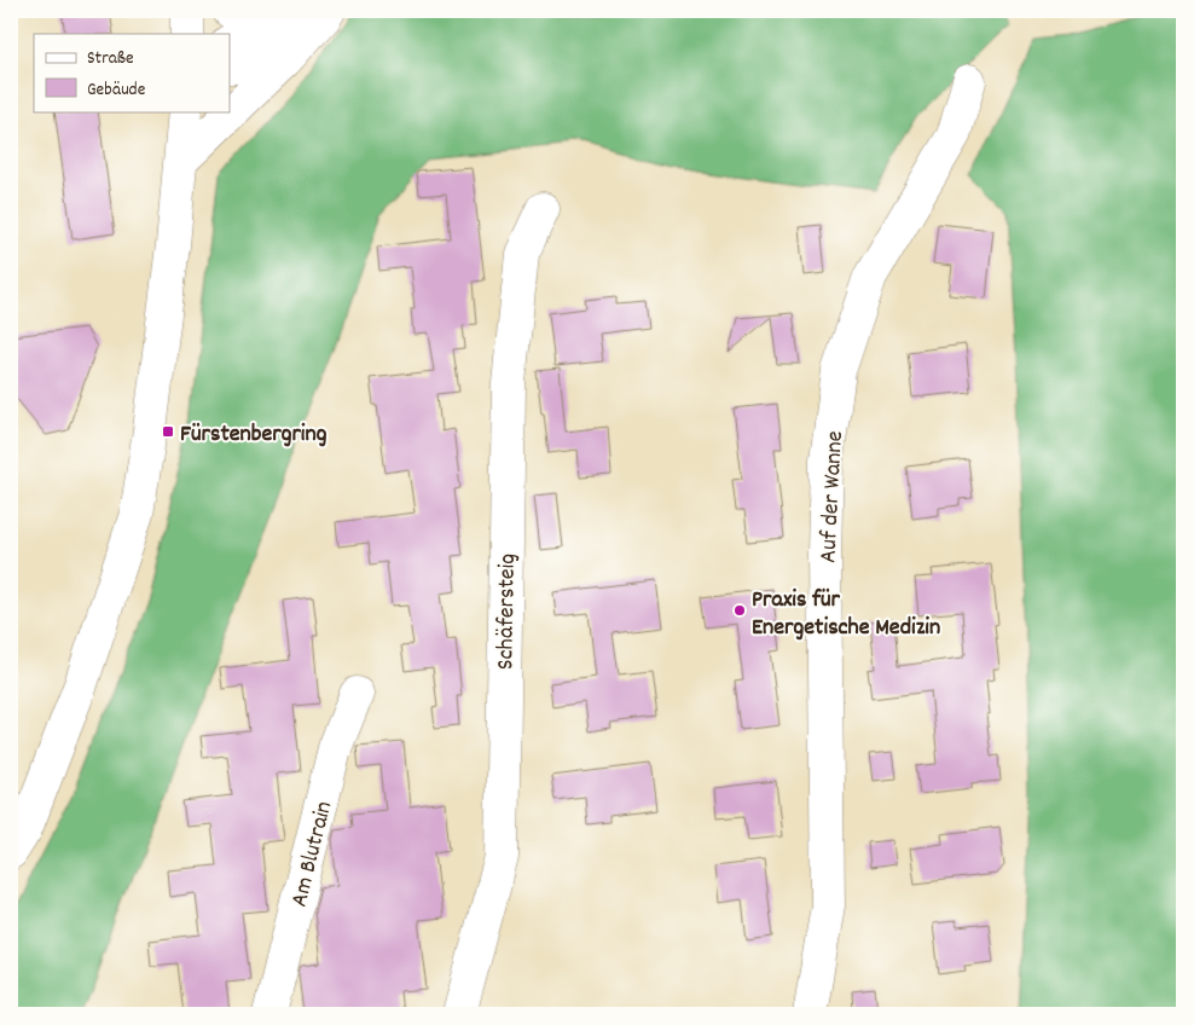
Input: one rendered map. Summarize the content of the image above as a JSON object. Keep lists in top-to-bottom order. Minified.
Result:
{"streets":{"street":["Auf der Wanne","Schäfersteig","Am Blutrain"]},"places":{"transit":["Fürstenbergring"],"other":["Praxis für Energetische Medizin"]},"legend":["Straße","Gebäude"]}
